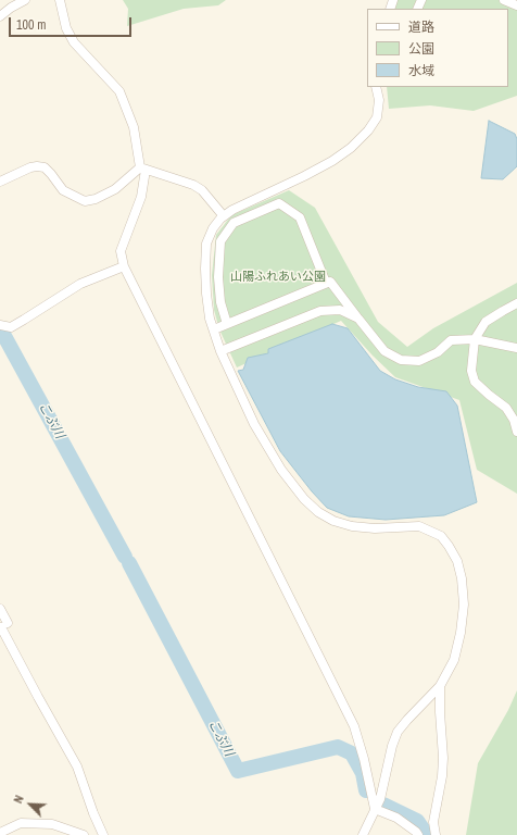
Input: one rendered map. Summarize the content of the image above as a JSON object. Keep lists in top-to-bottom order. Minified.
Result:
{"water":["こぶ川"],"parks":["山陽ふれあい公園"],"legend":["道路","公園","水域"],"scale_bar":"100 m","north":"top left"}
